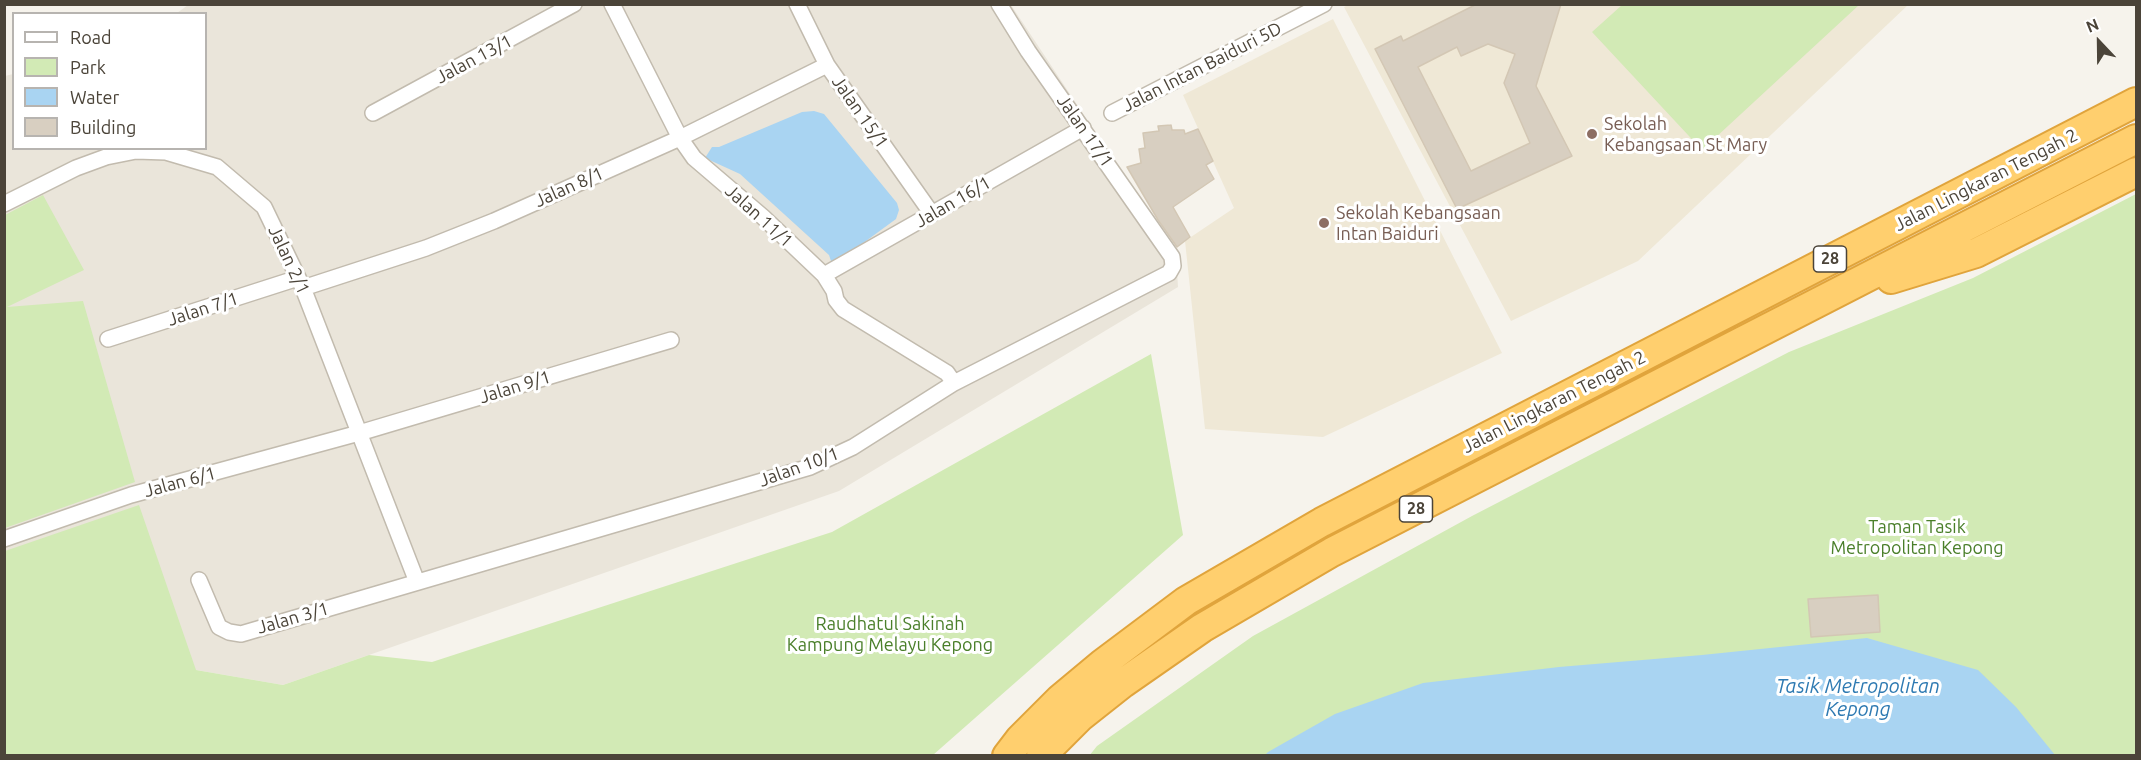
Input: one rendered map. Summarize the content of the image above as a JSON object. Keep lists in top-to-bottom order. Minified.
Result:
{"streets":{"highway":["Jalan Lingkaran Tengah 2","28"],"street":["Jalan 13/1","Jalan Intan Baiduri 5D","Jalan 15/1","Jalan 17/1","Jalan 8/1","Jalan 16/1","Jalan 11/1","Jalan 2/1","Jalan 7/1","Jalan 9/1","Jalan 10/1","Jalan 6/1","Jalan 3/1"]},"crossings":[["Jalan 15/1","Jalan 8/1"],["Jalan 15/1","Jalan 16/1"],["Jalan 17/1","Jalan 16/1"],["Jalan 17/1","Jalan 10/1"],["Jalan 8/1","Jalan 11/1"],["Jalan 8/1","Jalan 2/1"],["Jalan 8/1","Jalan 7/1"],["Jalan 16/1","Jalan 11/1"],["Jalan 11/1","Jalan 10/1"],["Jalan 2/1","Jalan 7/1"],["Jalan 2/1","Jalan 9/1"],["Jalan 2/1","Jalan 10/1"],["Jalan 2/1","Jalan 6/1"],["Jalan 2/1","Jalan 3/1"],["Jalan 9/1","Jalan 6/1"],["Jalan 10/1","Jalan 3/1"]],"water":["Tasik Metropolitan Kepong"],"parks":["Taman Tasik Metropolitan Kepong","Raudhatul Sakinah Kampung Melayu Kepong"],"places":["Sekolah Kebangsaan St Mary","Sekolah Kebangsaan Intan Baiduri"],"legend":["Road","Park","Water","Building"],"north":"top"}
